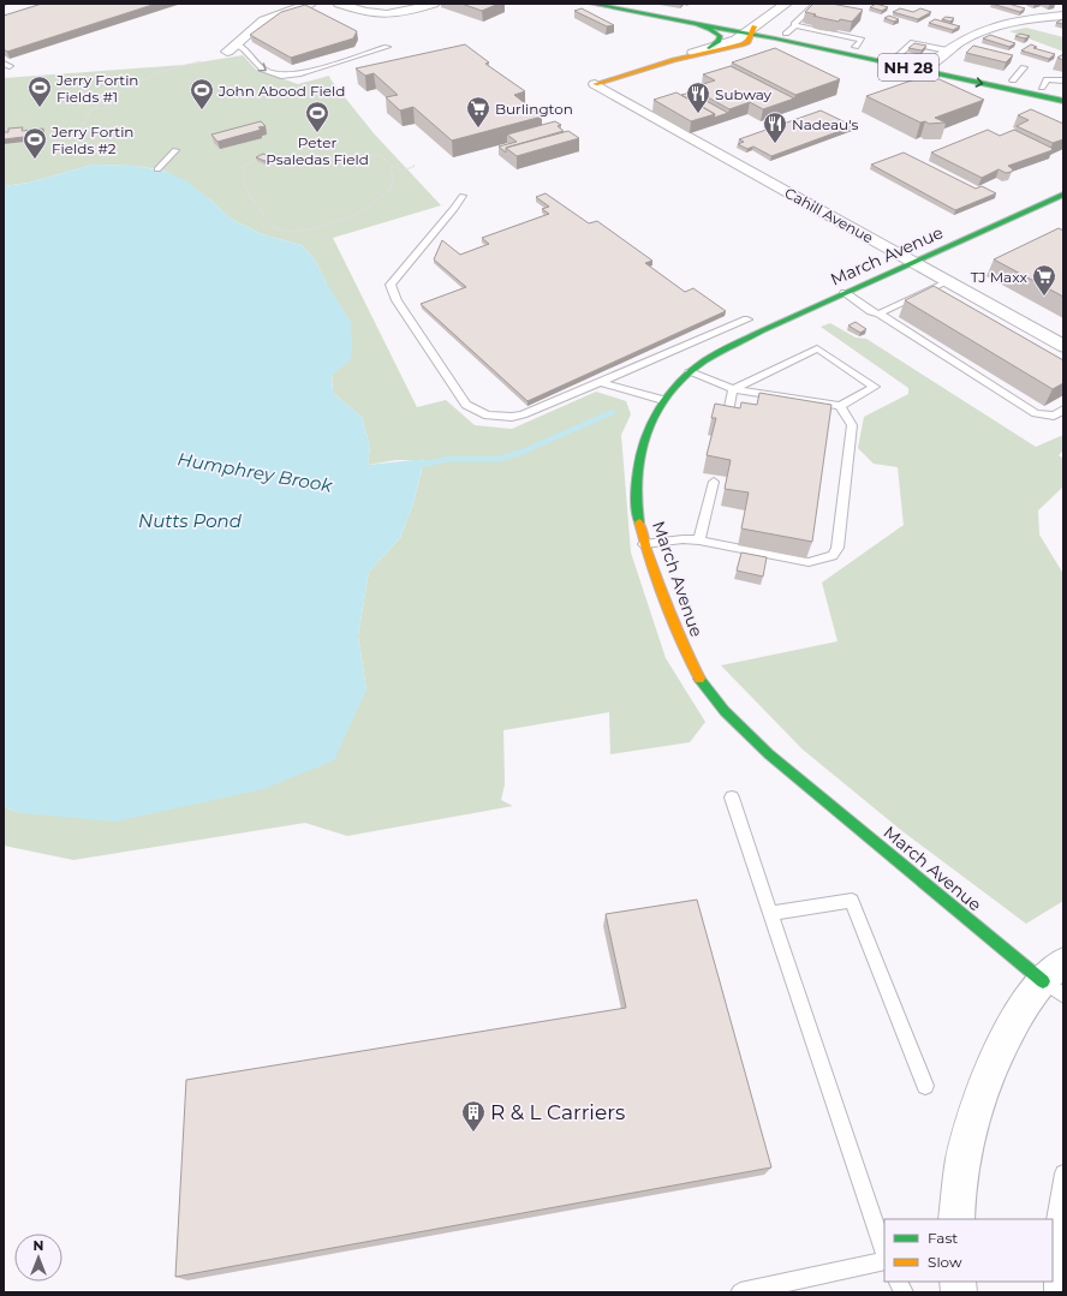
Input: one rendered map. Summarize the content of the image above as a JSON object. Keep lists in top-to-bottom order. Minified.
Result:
{"streets":{"main road":["NH 28","March Avenue"],"street":["Cahill Avenue"]},"crossings":[["Cahill Avenue","March Avenue"]],"water":["Humphrey Brook","Nutts Pond"],"places":{"sports":["Jerry Fortin Fields #1","John Abood Field","Peter Psaledas Field","Jerry Fortin Fields #2"],"restaurant":["Subway","Nadeau's"],"supermarket":["Burlington","TJ Maxx"],"building":["R & L Carriers"]},"legend":["Fast","Slow"],"north":"top"}
